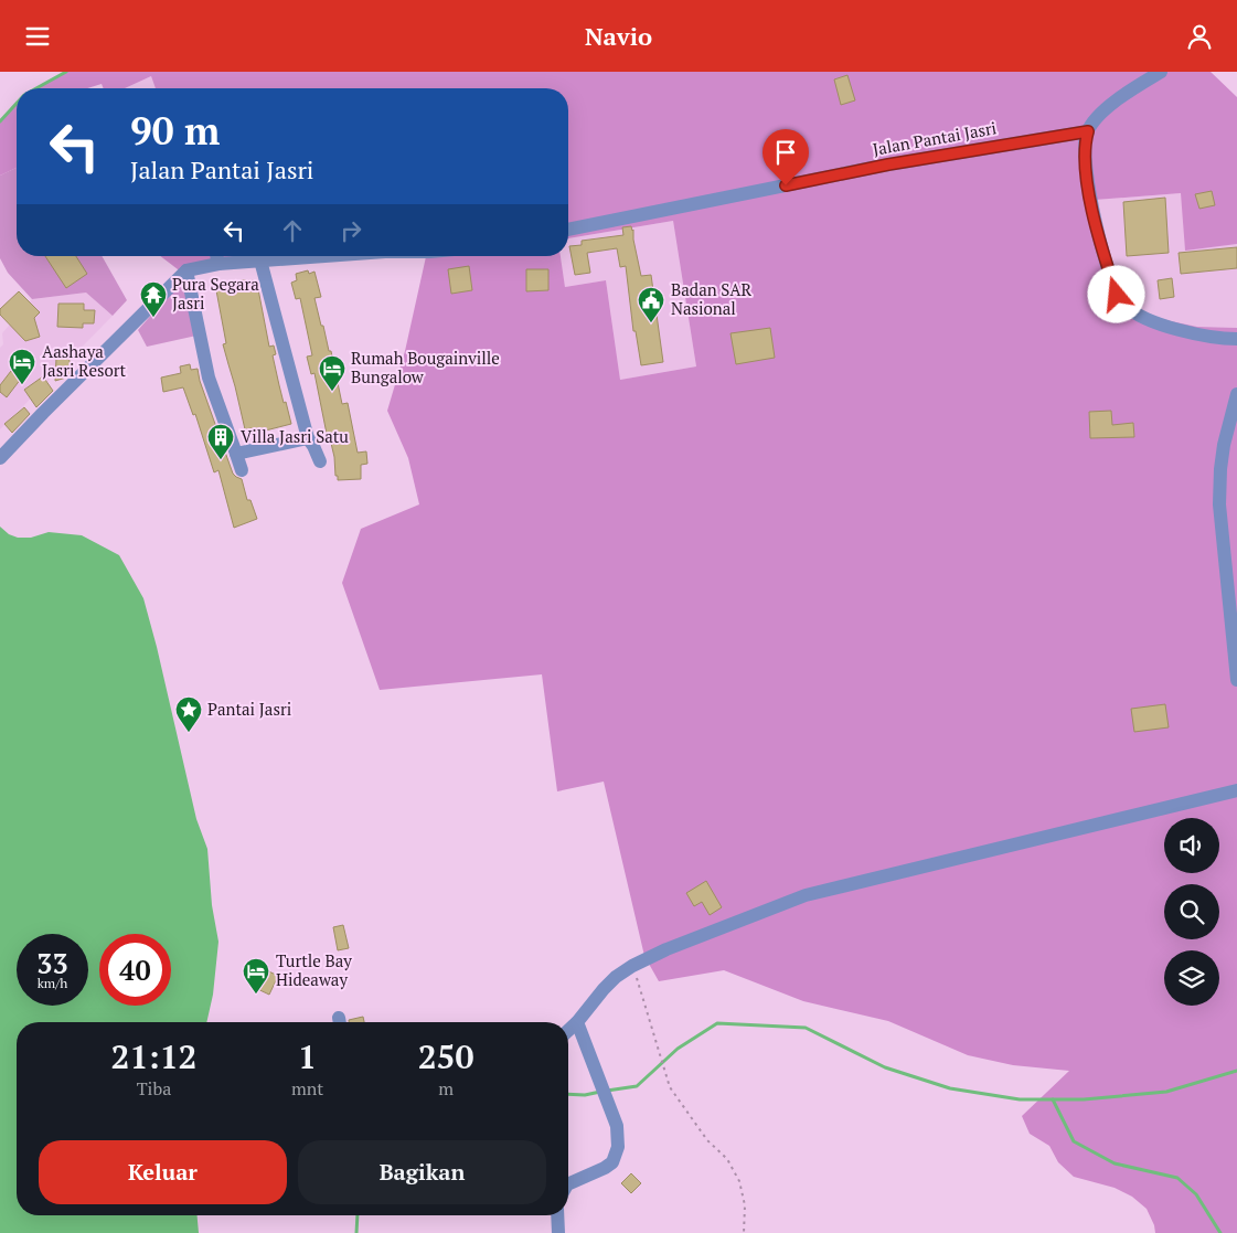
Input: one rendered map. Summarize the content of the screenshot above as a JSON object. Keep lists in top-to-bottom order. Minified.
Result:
{"streets":{"street":["Jalan Pantai Jasri"]},"places":{"temple":["Pura Segara Jasri"],"public building":["Badan SAR Nasional"],"hotel":["Aashaya Jasri Resort","Rumah Bougainville Bungalow","Turtle Bay Hideaway"],"building":["Villa Jasri Satu"],"place":["Pantai Jasri"]},"page":{"header":"Navio","turn":["90 m","Jalan Pantai Jasri"],"speed":"33 km/h","limit":"40","eta":["21:12","Tiba","1","mnt","250","m"],"buttons":["Keluar","Bagikan"]}}
